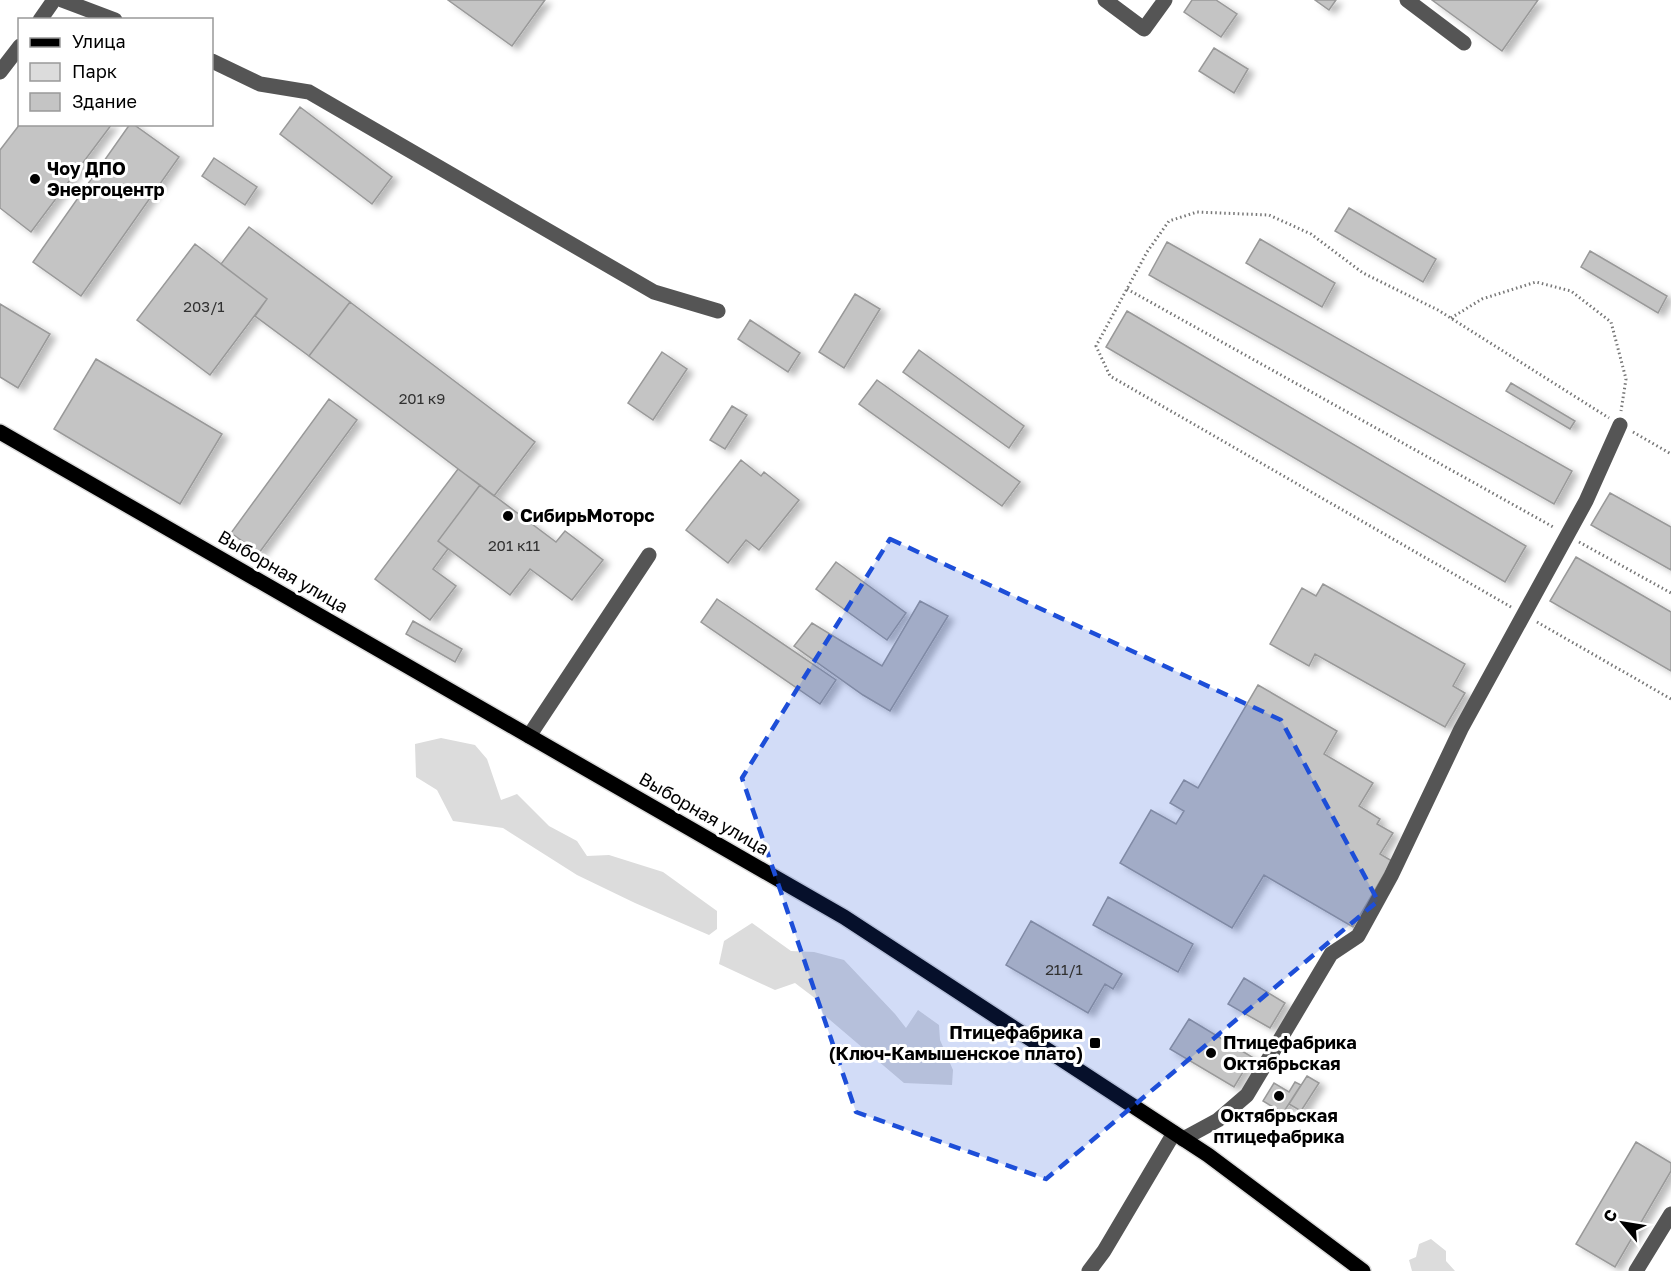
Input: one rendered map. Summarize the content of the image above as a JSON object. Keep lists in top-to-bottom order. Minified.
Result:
{"streets":{"main road":["Выборная улица"]},"places":{"other":["Чоу ДПО Энергоцентр","СибирьМоторс","Птицефабрика Октябрьская","Октябрьская птицефабрика"],"transit":["Птицефабрика (Ключ-Камышенское плато)"]},"house_numbers":["203/1","201 к9","201 к11","211/1"],"legend":["Улица","Парк","Здание"],"north":"top left"}
